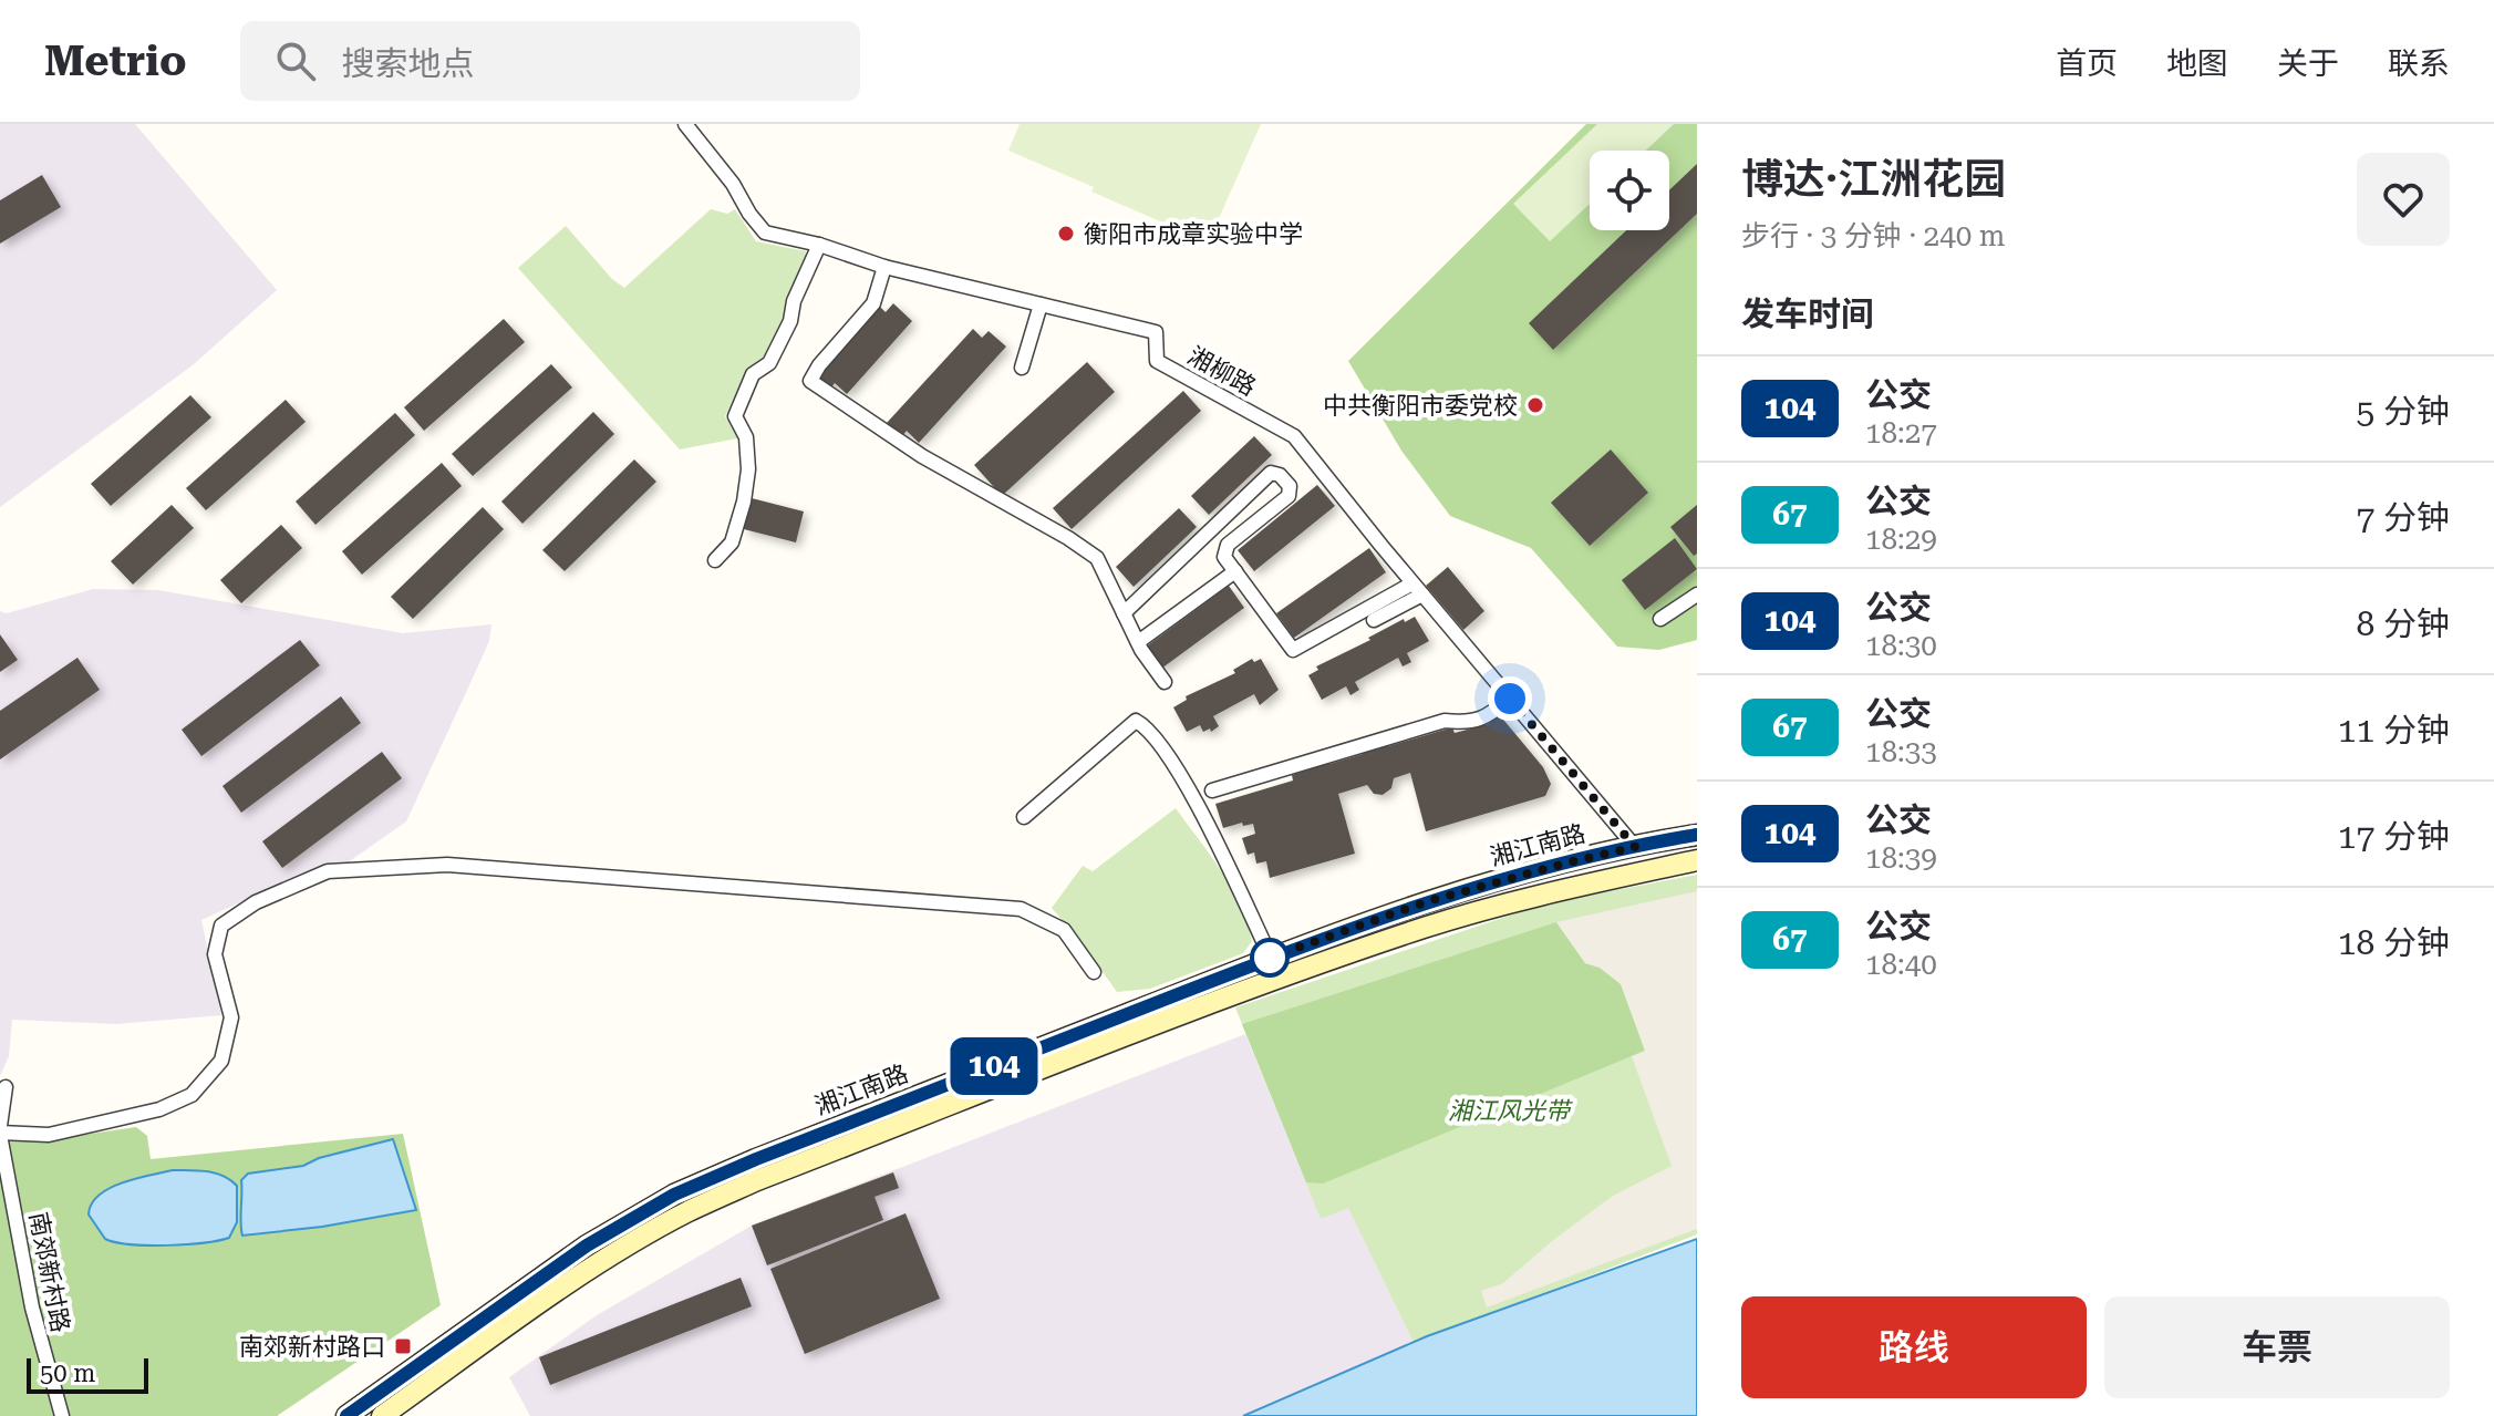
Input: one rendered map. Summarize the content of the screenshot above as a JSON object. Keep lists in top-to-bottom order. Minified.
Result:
{"streets":{"main road":["湘江南路"],"street":["湘柳路","南郊新村路"]},"crossings":[["湘柳路","湘江南路"]],"parks":["湘江风光带"],"places":{"other":["衡阳市成章实验中学","中共衡阳市委党校"],"transit":["南郊新村路口"]},"lines":["bus line 104"],"scale_bar":"50 m","page":{"header":"Metrio","search":"搜索地点","nav":["首页","地图","关于","联系"],"on_map":"104","heading":[["博达·江洲花园","步行 · 3 分钟 · 240 m"],"发车时间"],"list":[{"mark":"104","name":"公交","note":"18:27","value":"5 分钟"},{"mark":"67","name":"公交","note":"18:29","value":"7 分钟"},{"mark":"104","name":"公交","note":"18:30","value":"8 分钟"},{"mark":"67","name":"公交","note":"18:33","value":"11 分钟"},{"mark":"104","name":"公交","note":"18:39","value":"17 分钟"},{"mark":"67","name":"公交","note":"18:40","value":"18 分钟"}],"buttons":["路线","车票"],"scale":"50 m"}}
